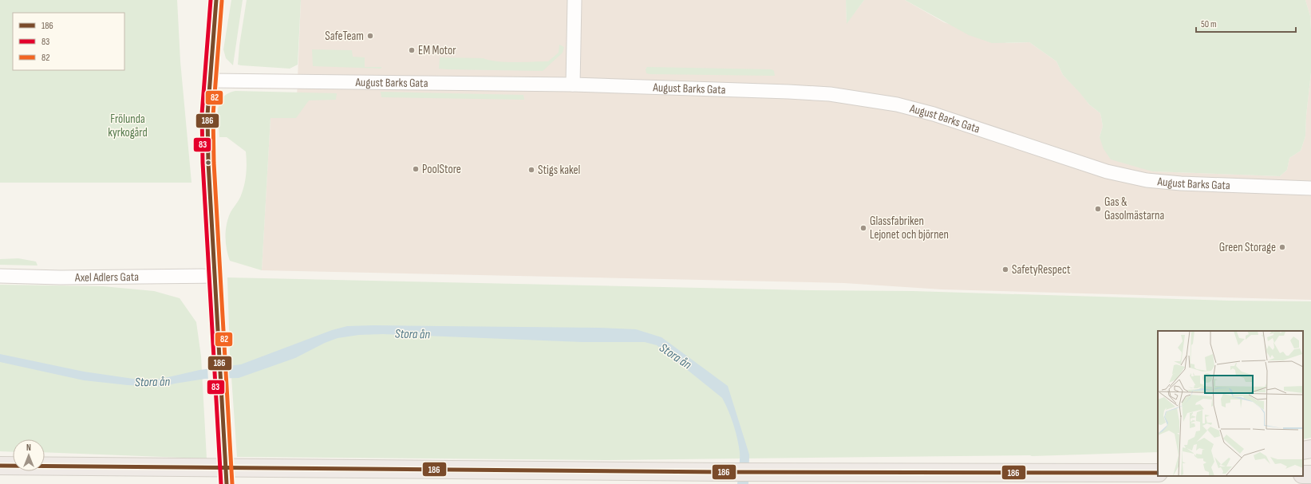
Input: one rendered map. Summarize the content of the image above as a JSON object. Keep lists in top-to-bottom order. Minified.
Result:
{"streets":{"street":["August Barks Gata","Axel Adlers Gata"]},"water":["Stora ån"],"parks":["Frölunda kyrkogård"],"places":["SafeTeam","EM Motor","PoolStore","Stigs kakel","Gas & Gasolmästarna","Glassfabriken Lejonet och björnen","Green Storage","SafetyRespect"],"lines":["transit line 186","transit line 83","transit line 82"],"legend":["186","83","82"],"scale_bar":"50 m","north":"top"}
